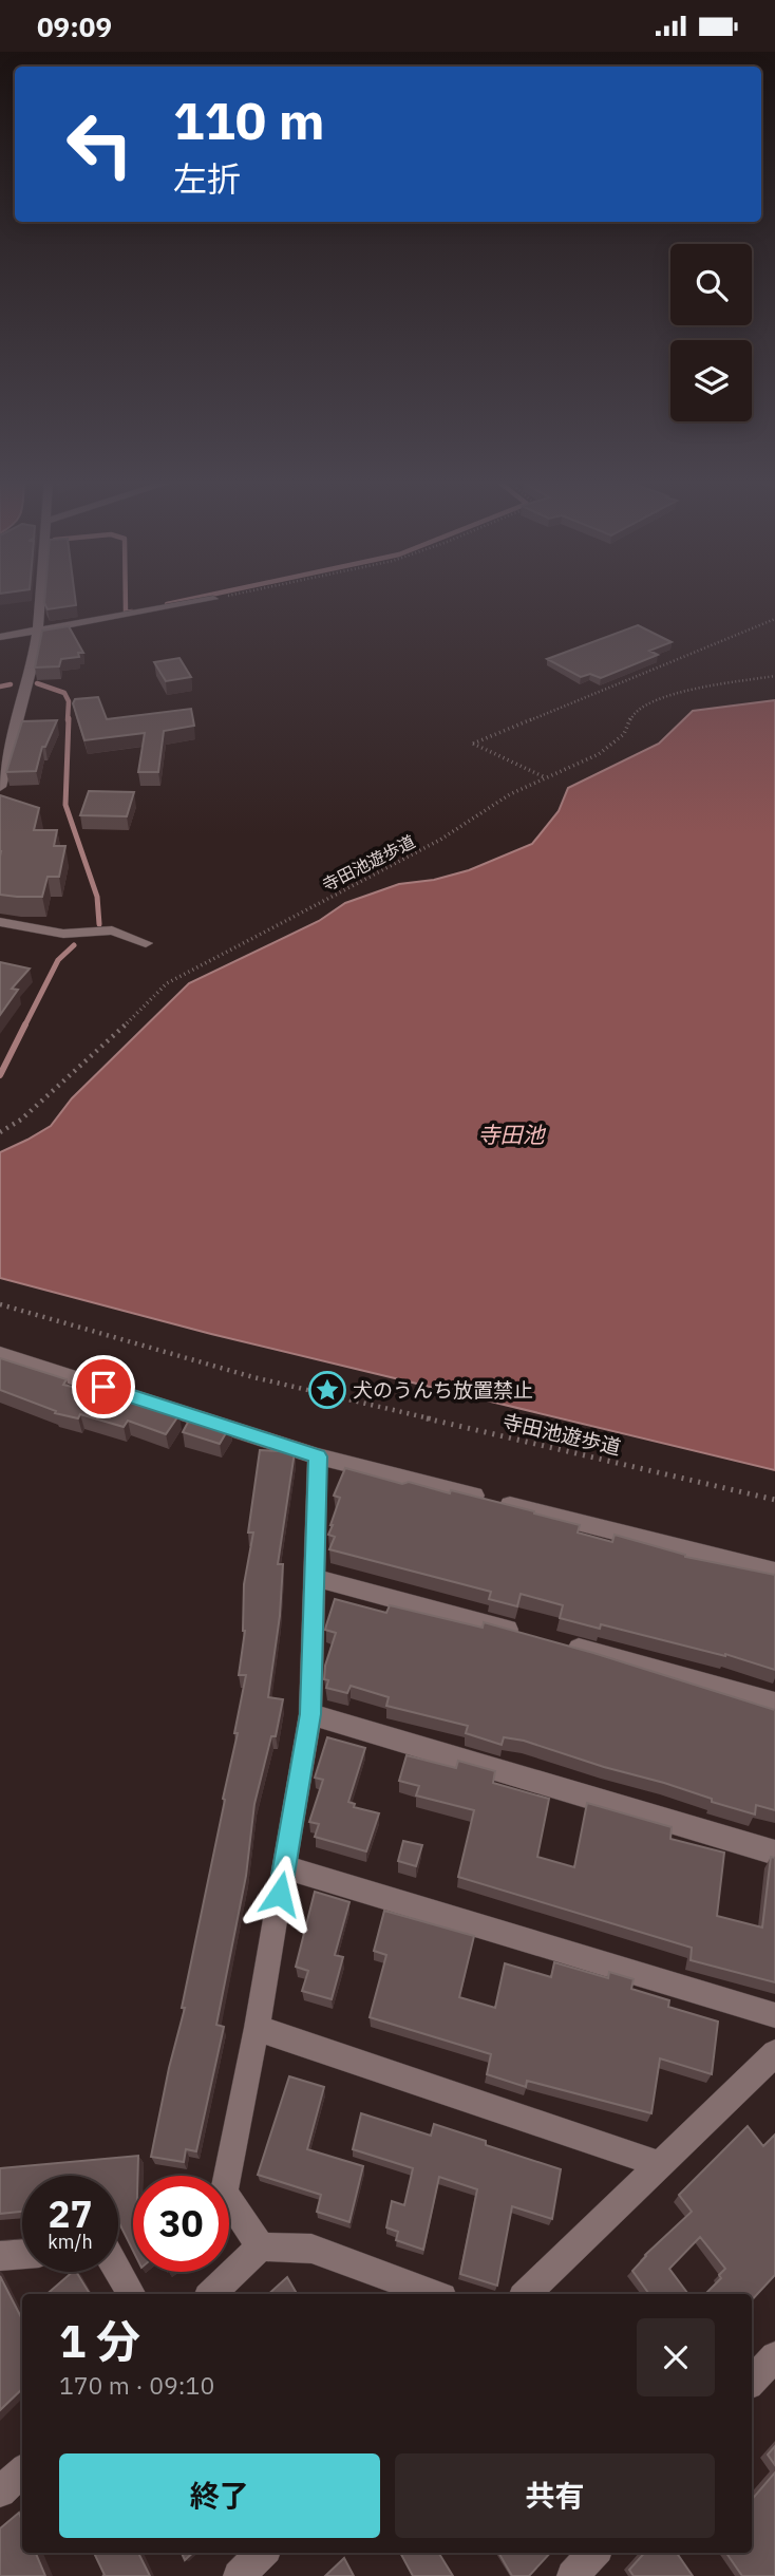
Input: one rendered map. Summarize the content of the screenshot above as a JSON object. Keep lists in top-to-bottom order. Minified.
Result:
{"streets":{"path":["寺田池遊歩道"]},"water":["寺田池"],"places":{"place":["犬のうんち放置禁止"]},"page":{"status":"09:09","turn":["110 m","左折"],"speed":"27 km/h","limit":"30","heading":["1 分","170 m · 09:10"],"buttons":["終了","共有"]}}
